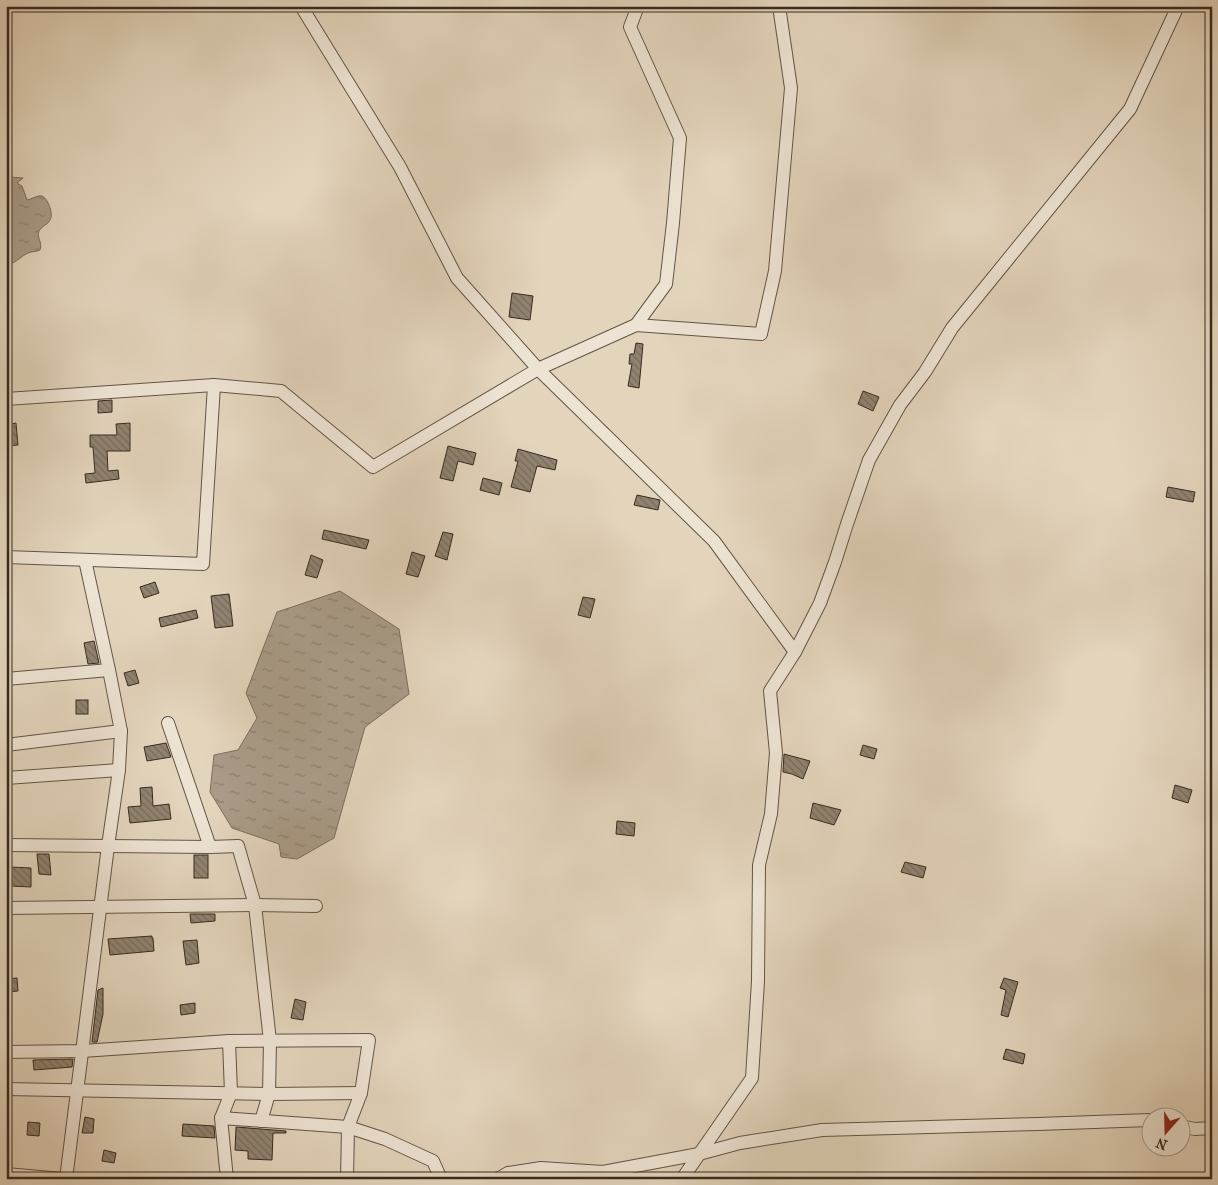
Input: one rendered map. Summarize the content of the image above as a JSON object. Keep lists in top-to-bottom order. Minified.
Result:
{"north":"bottom"}
